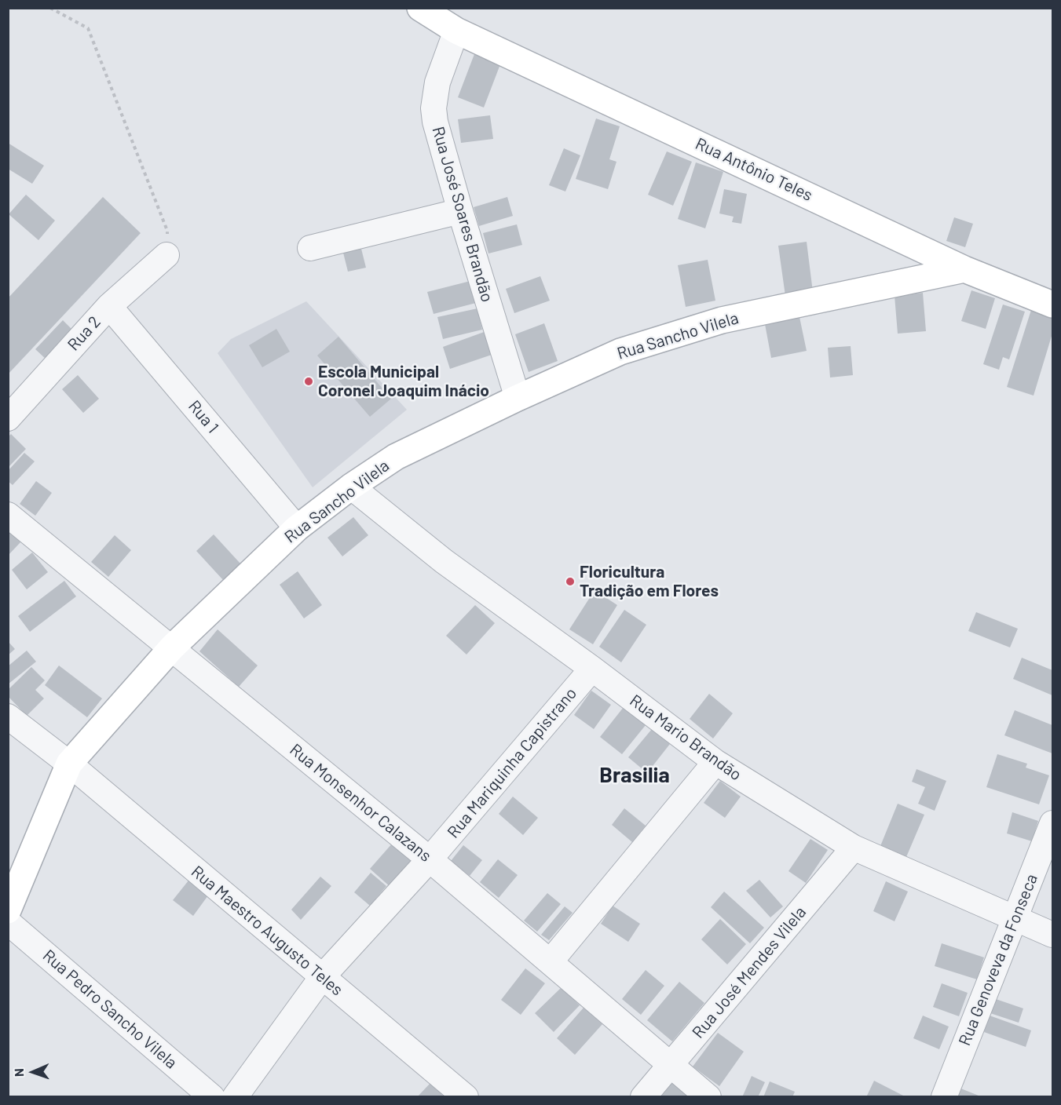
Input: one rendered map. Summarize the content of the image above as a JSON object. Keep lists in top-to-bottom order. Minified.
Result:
{"streets":{"main road":["Rua Antônio Teles","Rua Sancho Vilela"],"street":["Rua José Soares Brandão","Rua 2","Rua 1","Rua Mario Brandão","Rua Mariquinha Capistrano","Rua Monsenhor Calazans","Rua Maestro Augusto Teles","Rua Genoveva da Fonseca","Rua José Mendes Vilela","Rua Pedro Sancho Vilela"]},"crossings":[["Rua Antônio Teles","Rua José Soares Brandão"],["Rua Antônio Teles","Rua Sancho Vilela"],["Rua José Soares Brandão","Rua Sancho Vilela"],["Rua 2","Rua 1"],["Rua Sancho Vilela","Rua 1"],["Rua Sancho Vilela","Rua Mario Brandão"],["Rua Sancho Vilela","Rua Monsenhor Calazans"],["Rua Sancho Vilela","Rua Maestro Augusto Teles"],["Rua Mario Brandão","Rua Mariquinha Capistrano"],["Rua Mario Brandão","Rua Genoveva da Fonseca"],["Rua Mario Brandão","Rua José Mendes Vilela"],["Rua Mariquinha Capistrano","Rua Monsenhor Calazans"],["Rua Mariquinha Capistrano","Rua Maestro Augusto Teles"],["Rua Monsenhor Calazans","Rua José Mendes Vilela"]],"districts":["Brasilia"],"places":["Escola Municipal Coronel Joaquim Inácio","Floricultura Tradição em Flores"],"north":"left"}
